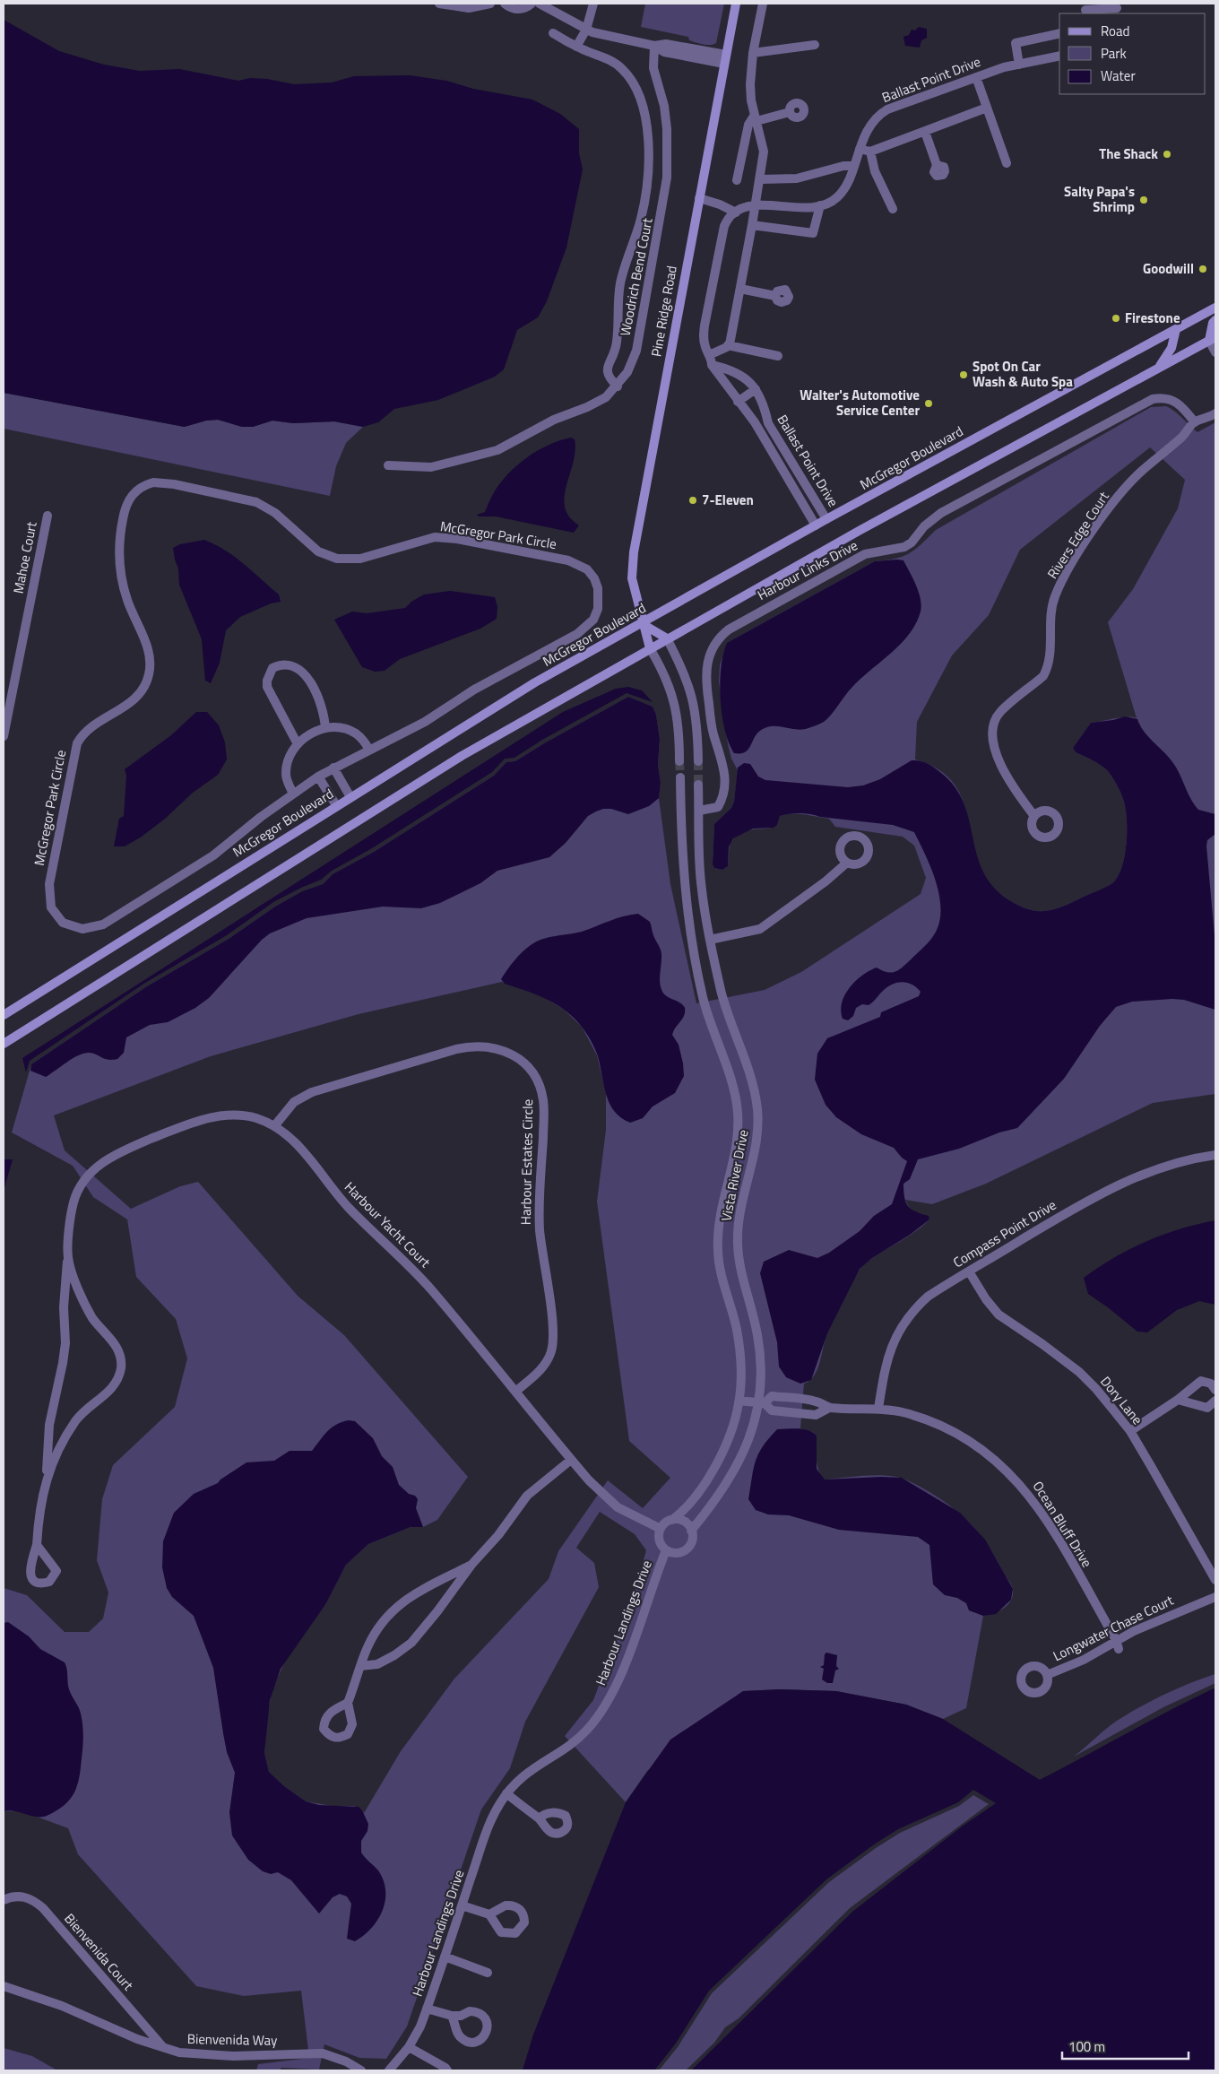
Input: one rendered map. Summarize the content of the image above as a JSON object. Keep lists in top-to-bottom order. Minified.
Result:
{"streets":{"main road":["Pine Ridge Road","McGregor Boulevard"],"street":["Ballast Point Drive","Woodrich Bend Court","McGregor Park Circle","Rivers Edge Court","Mahoe Court","Harbour Links Drive","Harbour Estates Circle","Vista River Drive","Harbour Yacht Court","Compass Point Drive","Dory Lane","Ocean Bluff Drive","Harbour Landings Drive","Longwater Chase Court","Bienvenida Court","Bienvenida Way"]},"crossings":[["Ballast Point Drive","McGregor Boulevard"],["Pine Ridge Road","McGregor Boulevard"],["Rivers Edge Court","Harbour Links Drive"],["Harbour Links Drive","Vista River Drive"],["Harbour Estates Circle","Harbour Yacht Court"],["Vista River Drive","Harbour Yacht Court"],["Vista River Drive","Ocean Bluff Drive"],["Vista River Drive","Harbour Landings Drive"],["Harbour Yacht Court","Harbour Landings Drive"],["Compass Point Drive","Dory Lane"],["Compass Point Drive","Ocean Bluff Drive"],["Ocean Bluff Drive","Longwater Chase Court"],["Bienvenida Court","Bienvenida Way"]],"places":["The Shack","Salty Papa's Shrimp","Goodwill","Firestone","Spot On Car Wash & Auto Spa","Walter's Automotive Service Center","7-Eleven"],"legend":["Road","Park","Water"],"scale_bar":"100 m"}
